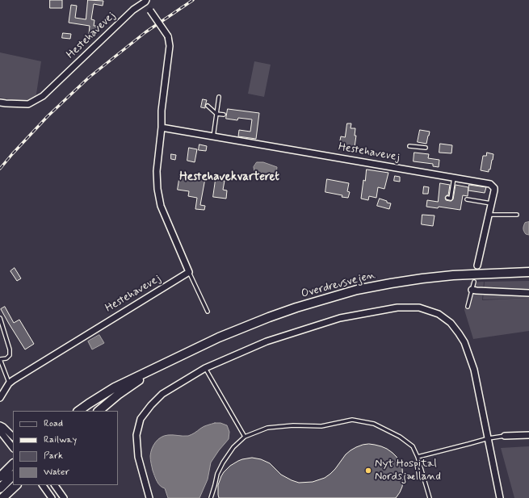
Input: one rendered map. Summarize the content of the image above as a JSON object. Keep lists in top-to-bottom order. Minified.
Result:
{"streets":{"main road":["Overdrevsvejen"],"street":["Hestehavevej"]},"districts":["Hestehavekvarteret"],"places":["Nyt Hospital Nordsjælland"],"legend":["Road","Railway","Park","Water"]}
